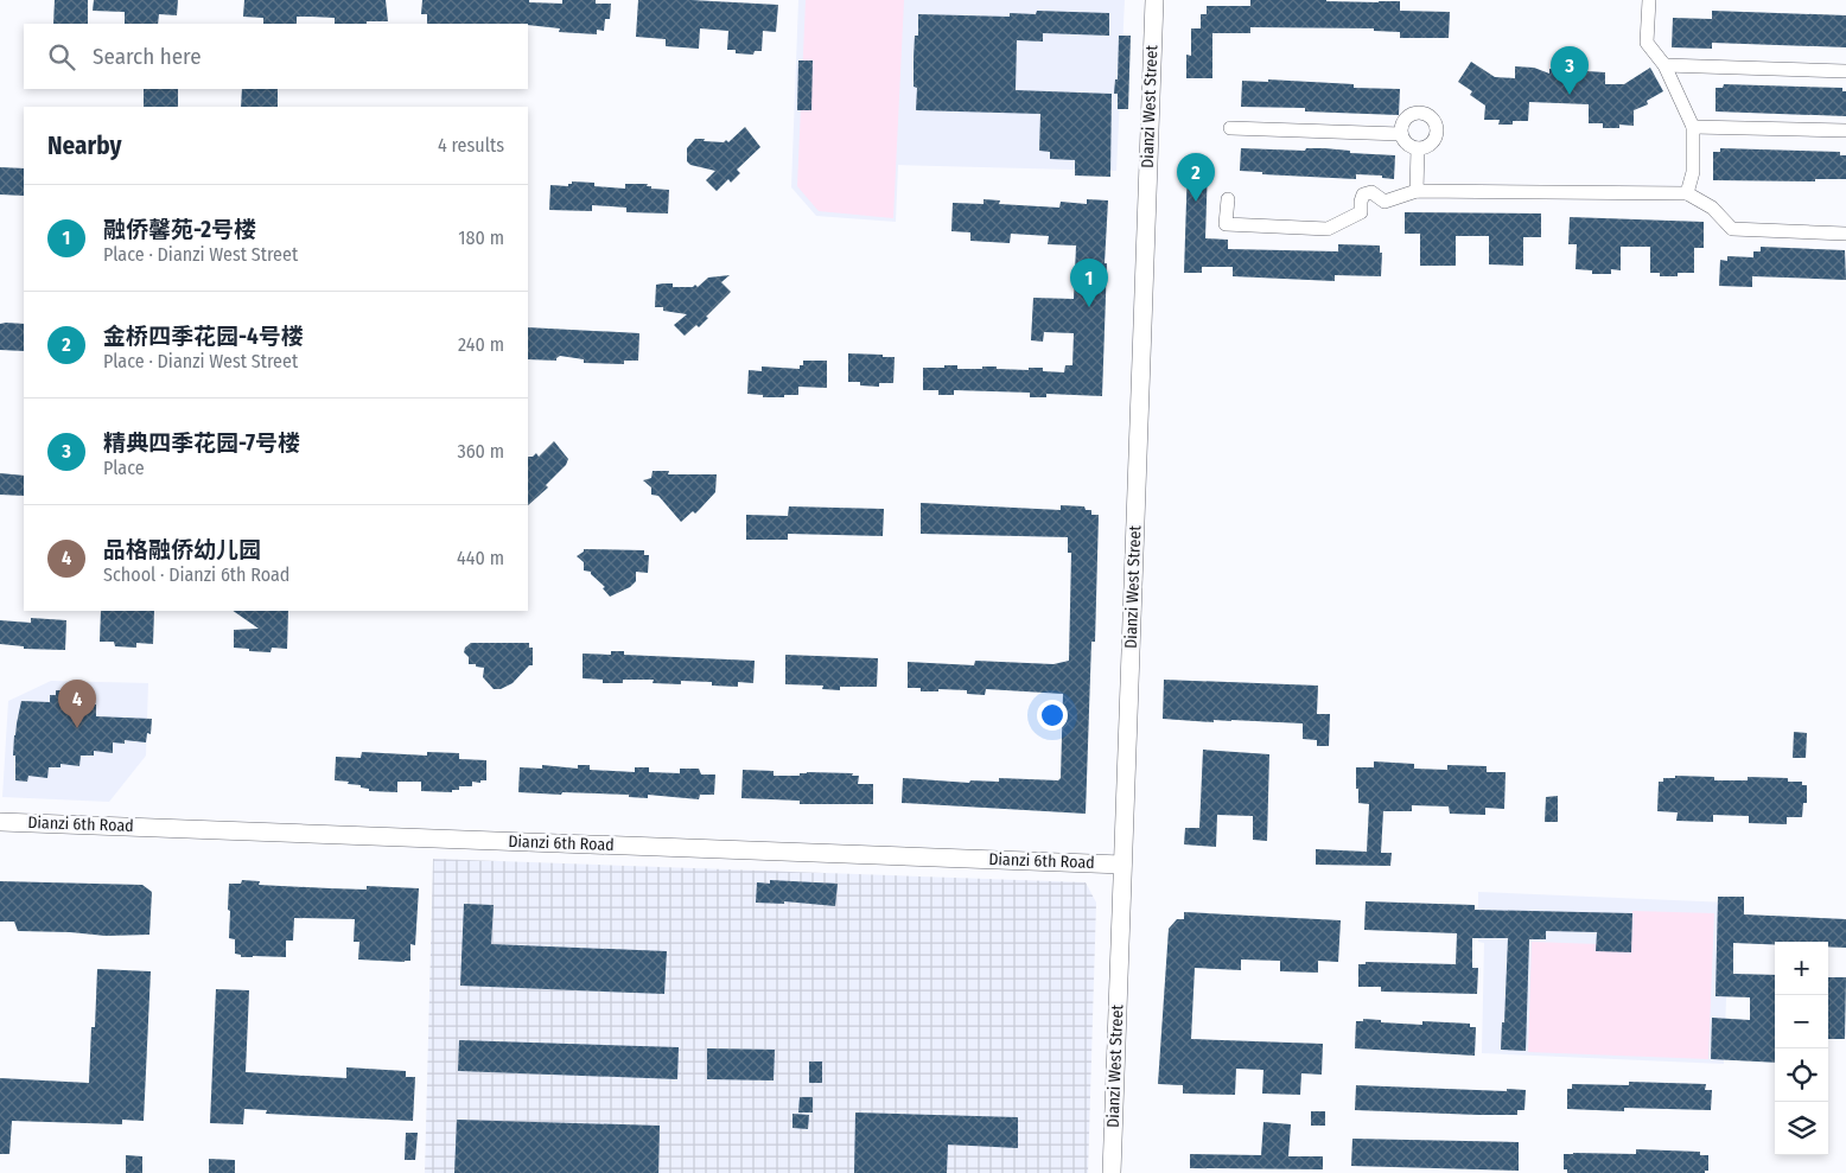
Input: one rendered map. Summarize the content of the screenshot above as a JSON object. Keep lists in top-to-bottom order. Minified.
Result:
{"streets":{"street":["Dianzi West Street","Dianzi 6th Road"]},"crossings":[["Dianzi West Street","Dianzi 6th Road"]],"page":{"search":"Search here","pins":["3","2","1","4"],"heading":["Nearby","4 results"],"list":[{"mark":"1","name":"融侨馨苑-2号楼","note":"Place · Dianzi West Street","value":"180 m"},{"mark":"2","name":"金桥四季花园-4号楼","note":"Place · Dianzi West Street","value":"240 m"},{"mark":"3","name":"精典四季花园-7号楼","note":"Place","value":"360 m"},{"mark":"4","name":"品格融侨幼儿园","note":"School · Dianzi 6th Road","value":"440 m"}],"map_buttons":["+","−"]}}
